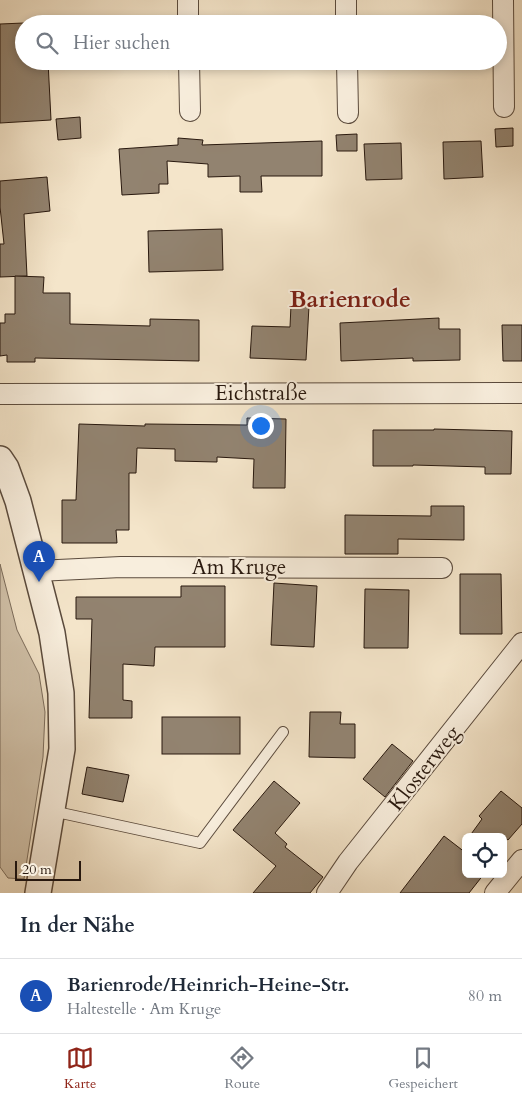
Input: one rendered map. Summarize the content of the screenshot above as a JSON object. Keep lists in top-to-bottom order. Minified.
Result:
{"streets":{"street":["Eichstraße","Am Kruge","Klosterweg"]},"districts":["Barienrode"],"scale_bar":"20 m","page":{"search":"Hier suchen","pins":"A","scale":"20 m","heading":"In der Nähe","list":[{"mark":"A","name":"Barienrode/Heinrich-Heine-Str.","note":"Haltestelle · Am Kruge","value":"80 m"}],"nav":["Karte","Route","Gespeichert"]}}
